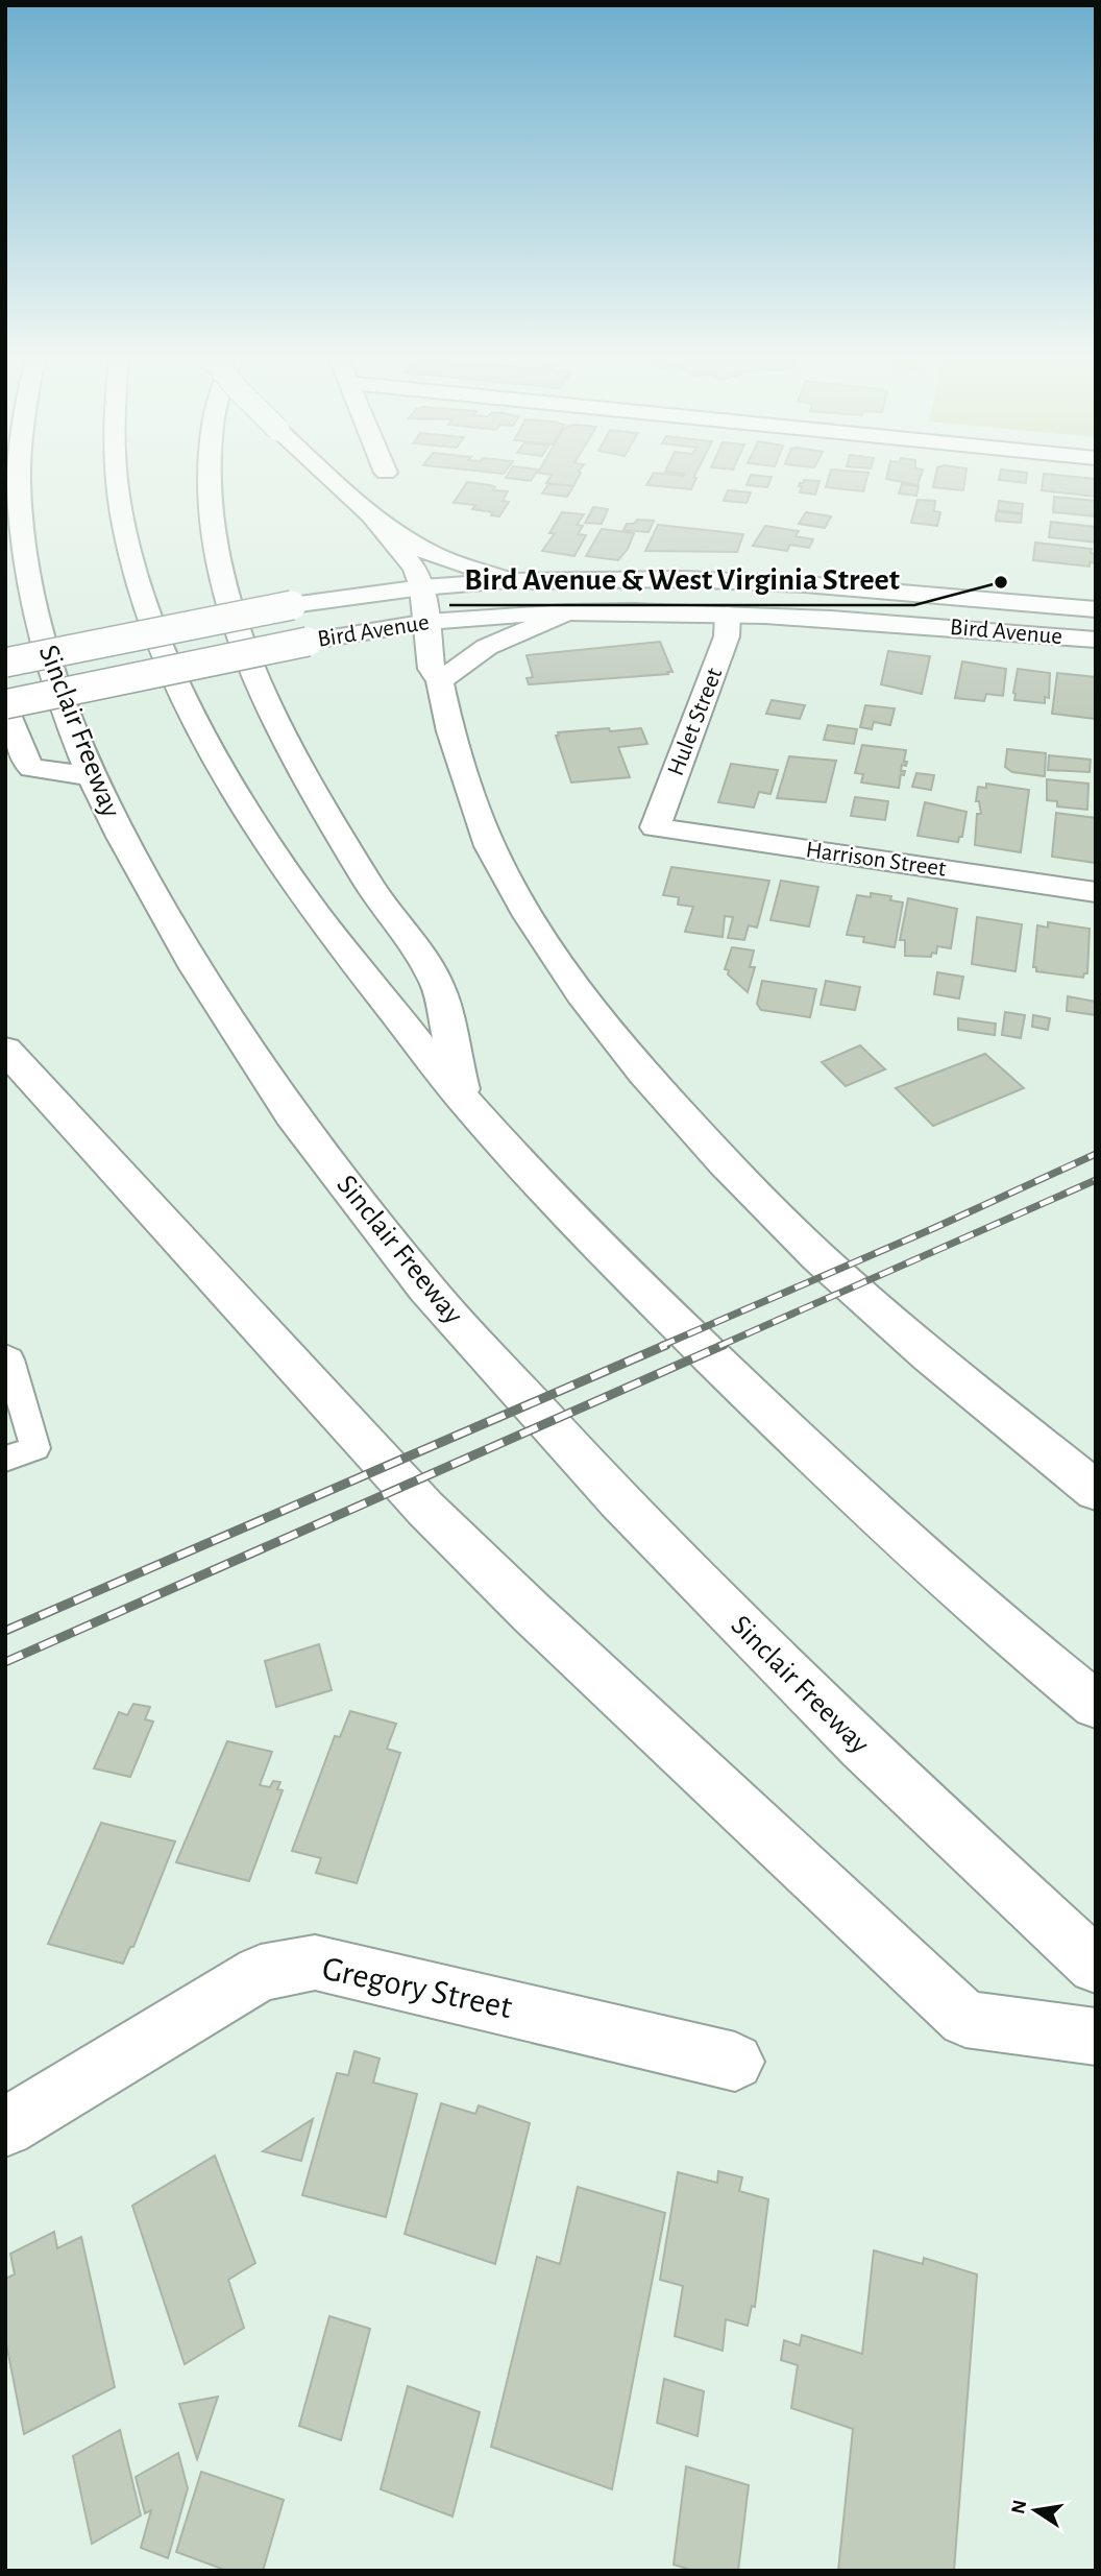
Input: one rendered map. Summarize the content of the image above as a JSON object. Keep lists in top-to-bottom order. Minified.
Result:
{"streets":{"main road":["Bird Avenue","Hulet Street","Sinclair Freeway","Harrison Street","Gregory Street"]},"crossings":[["Bird Avenue","Hulet Street"],["Hulet Street","Harrison Street"]],"places":["Bird Avenue & West Virginia Street"],"north":"left"}
